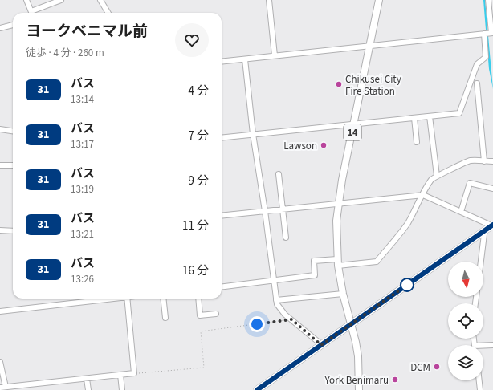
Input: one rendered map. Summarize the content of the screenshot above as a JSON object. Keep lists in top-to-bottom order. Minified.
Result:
{"streets":{"main road":["14"]},"places":["Chikusei City Fire Station","Lawson","DCM","York Benimaru"],"lines":["bus line 31"],"north":"bottom","page":{"heading":["ヨークベニマル前","徒歩 · 4 分 · 260 m"],"list":[{"mark":"31","name":"バス","note":"13:14","value":"4 分"},{"mark":"31","name":"バス","note":"13:17","value":"7 分"},{"mark":"31","name":"バス","note":"13:19","value":"9 分"},{"mark":"31","name":"バス","note":"13:21","value":"11 分"},{"mark":"31","name":"バス","note":"13:26","value":"16 分"}]}}
